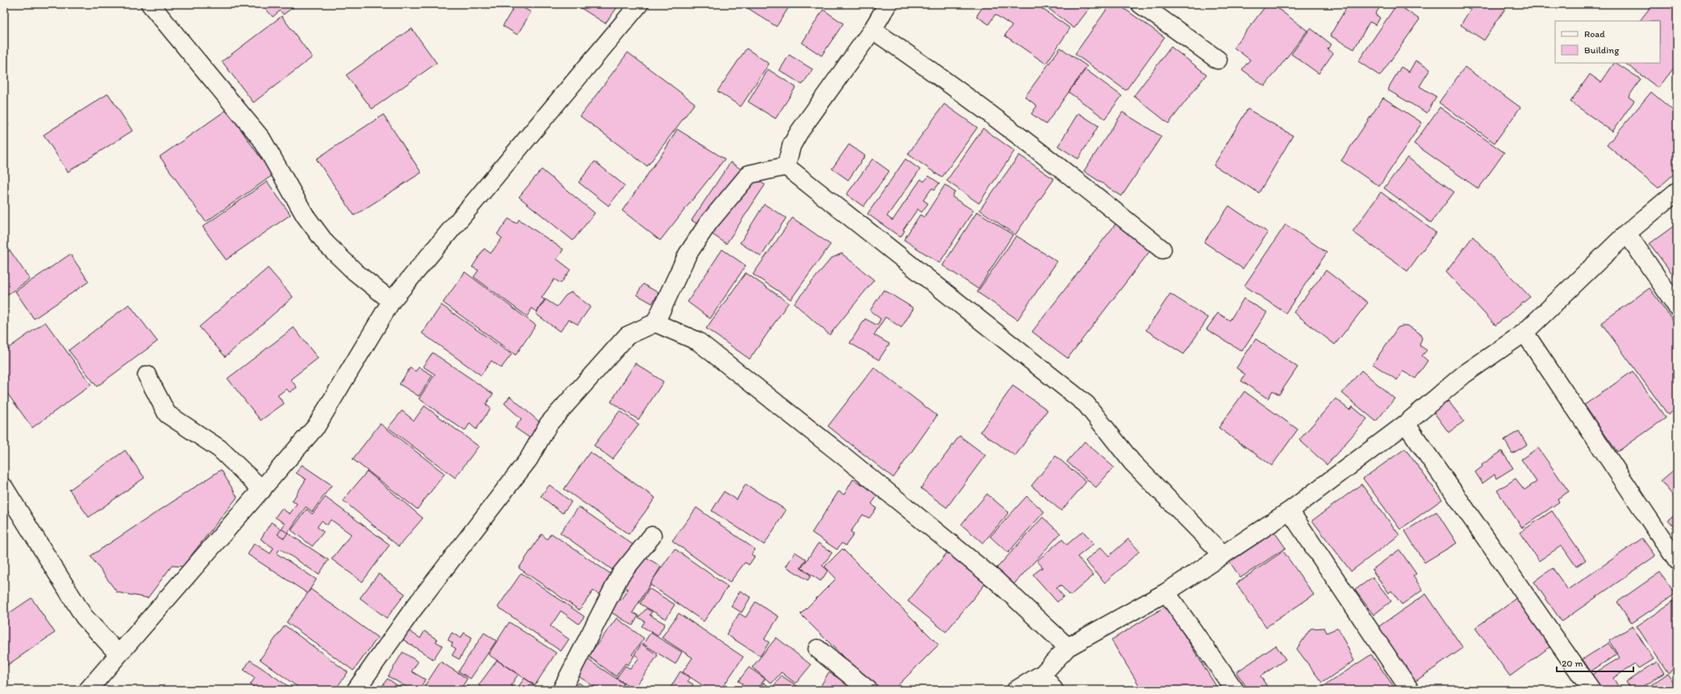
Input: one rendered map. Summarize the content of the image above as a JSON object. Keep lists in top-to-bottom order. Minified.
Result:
{"legend":["Road","Building"],"scale_bar":"20 m"}
